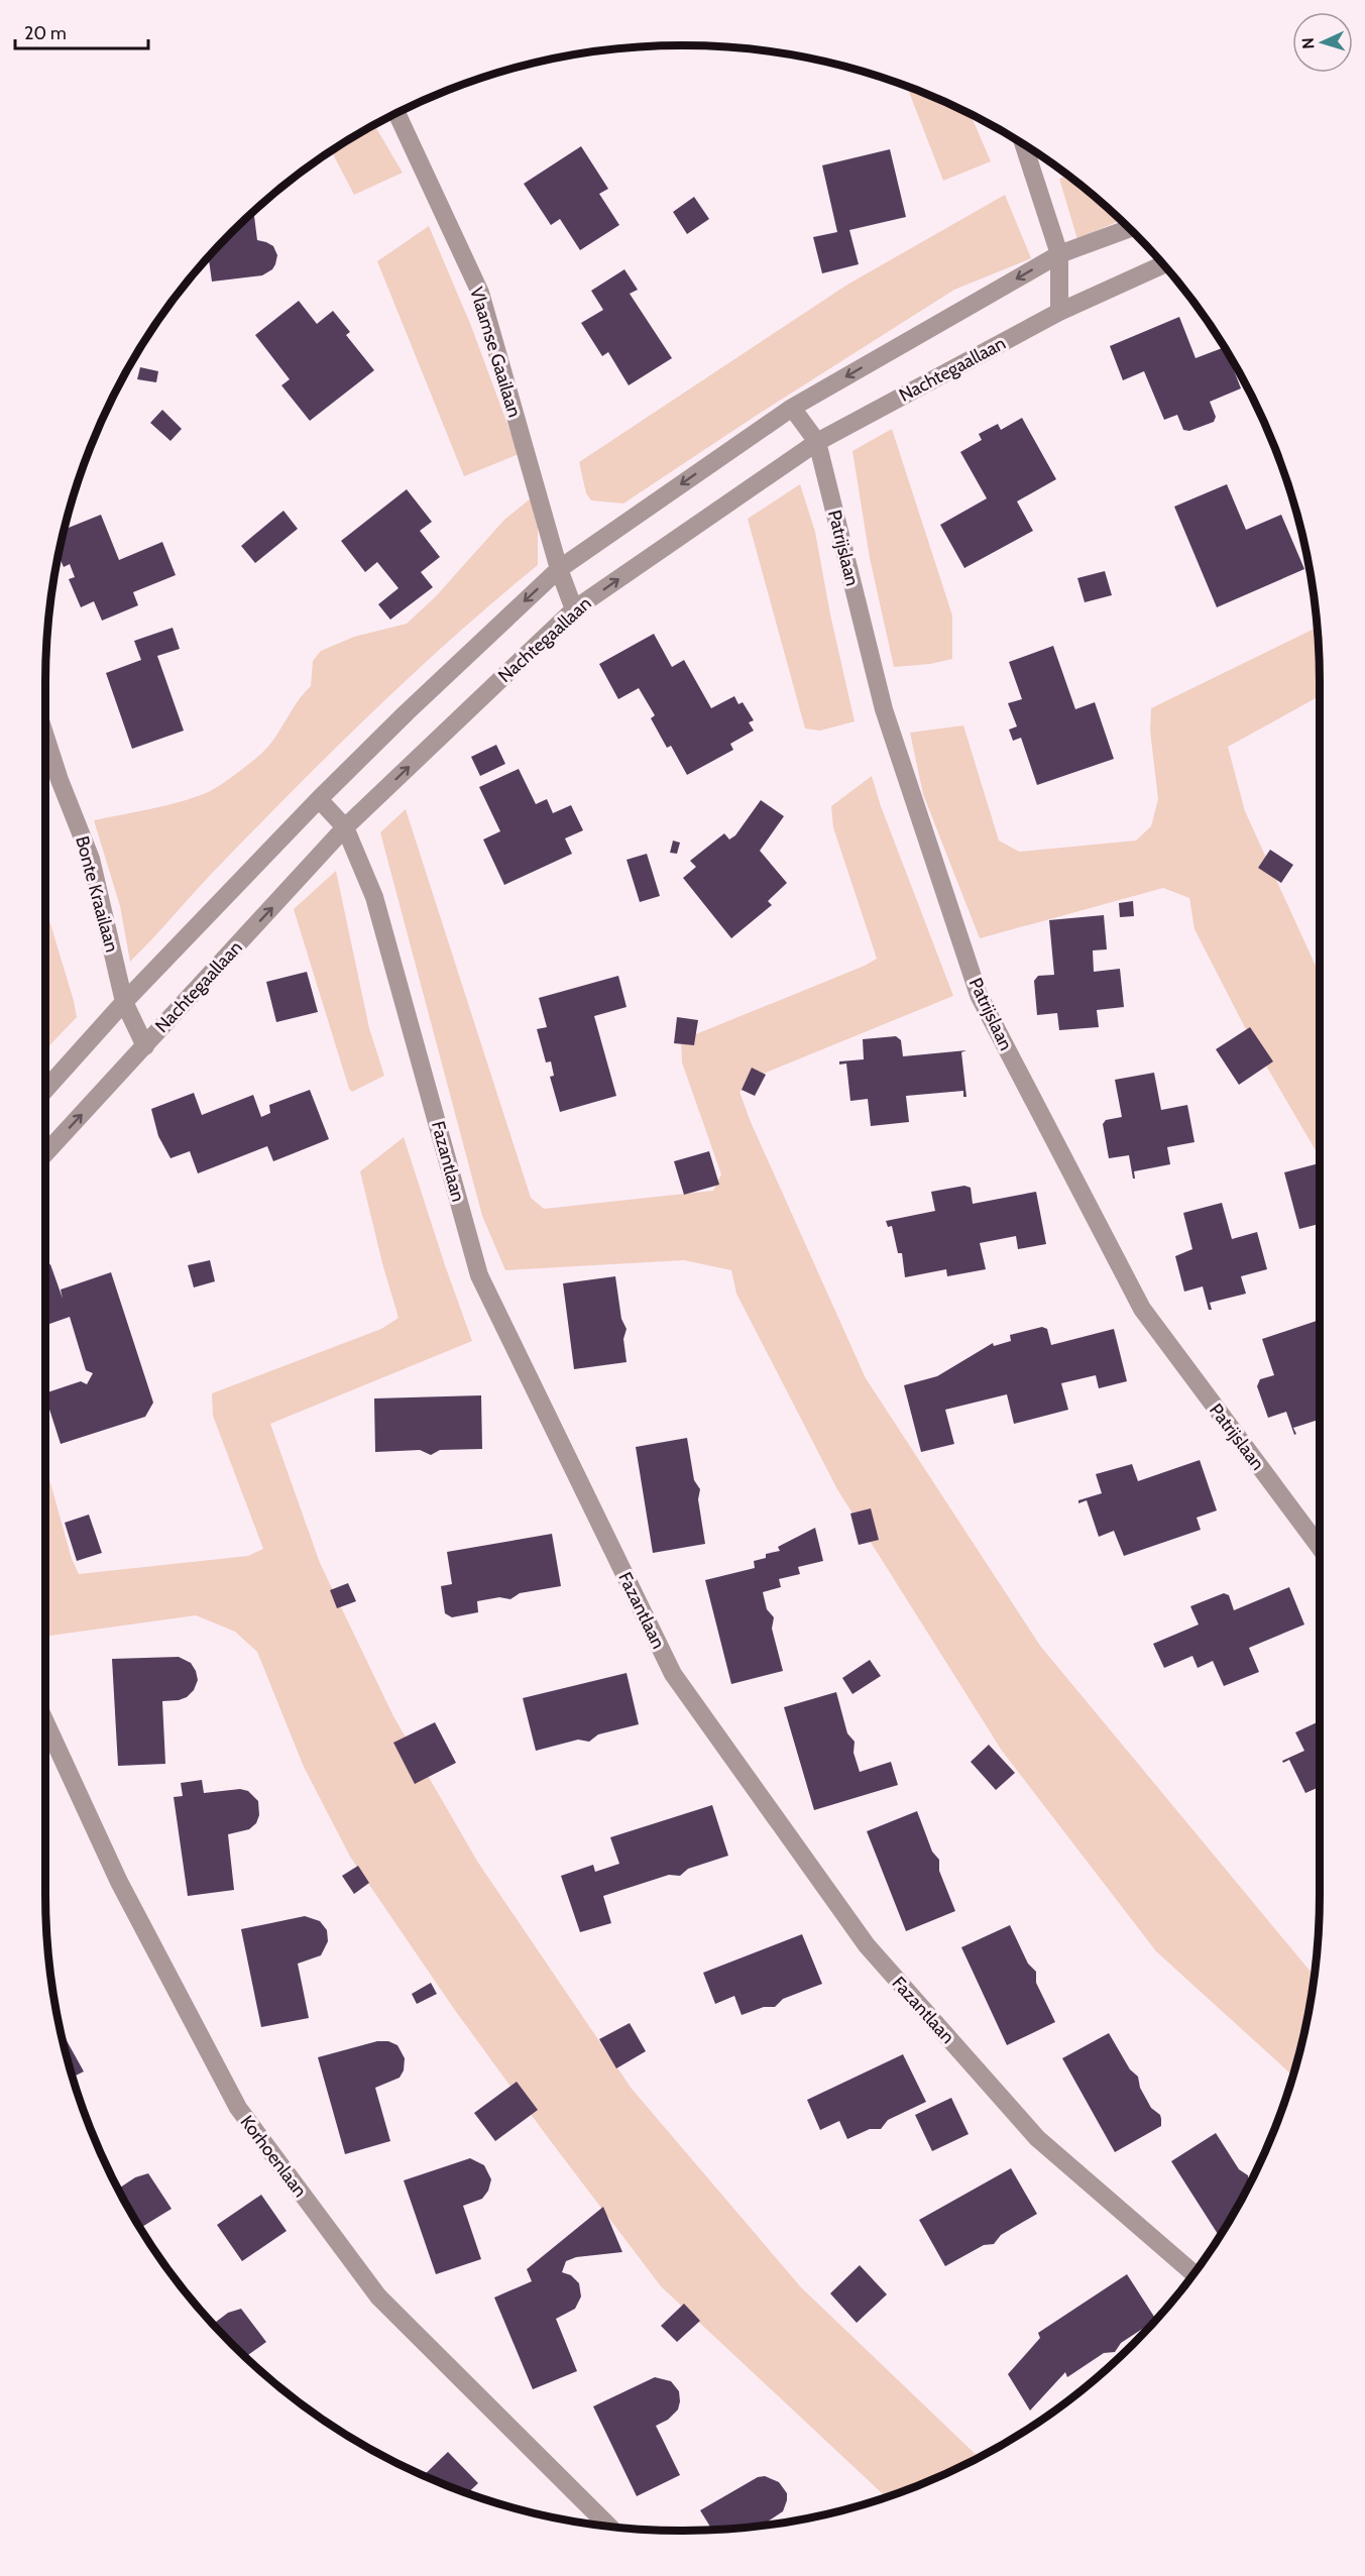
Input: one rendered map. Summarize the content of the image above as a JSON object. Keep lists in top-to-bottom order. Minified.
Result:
{"streets":{"street":["Vlaamse Gaailaan","Nachtegaallaan","Patrijslaan","Bonte Kraailaan","Fazantlaan","Korhoenlaan"]},"crossings":[["Vlaamse Gaailaan","Nachtegaallaan"],["Nachtegaallaan","Patrijslaan"],["Nachtegaallaan","Bonte Kraailaan"],["Nachtegaallaan","Fazantlaan"]],"scale_bar":"20 m","north":"left"}
